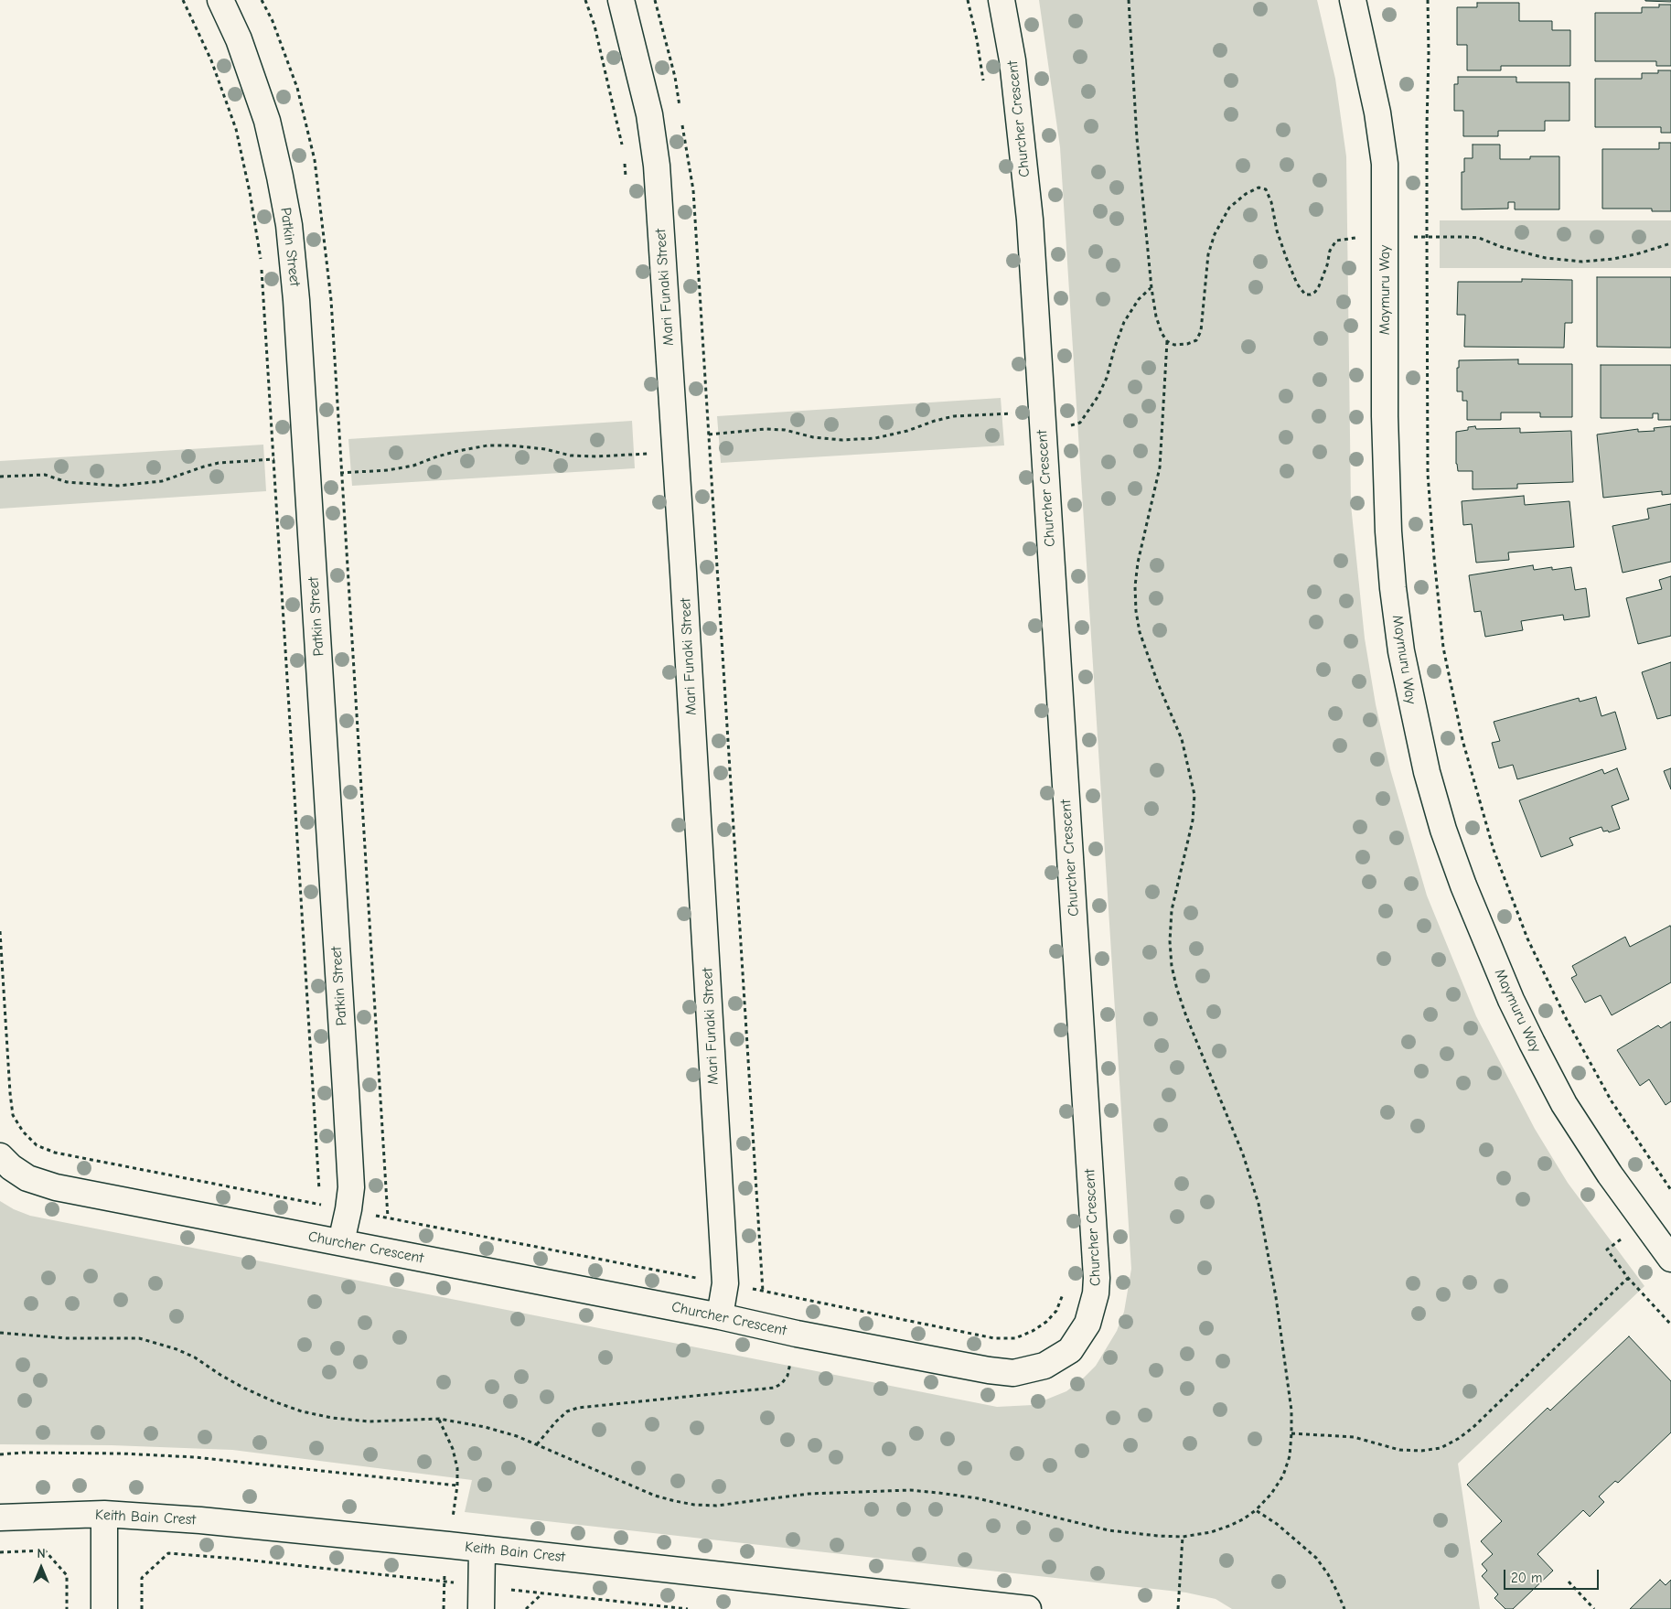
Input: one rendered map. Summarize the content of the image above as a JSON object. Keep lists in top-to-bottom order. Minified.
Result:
{"streets":{"street":["Churcher Crescent","Patkin Street","Mari Funaki Street","Maymuru Way","Keith Bain Crest"]},"crossings":[["Churcher Crescent","Patkin Street"],["Churcher Crescent","Mari Funaki Street"]],"scale_bar":"20 m","north":"top"}
